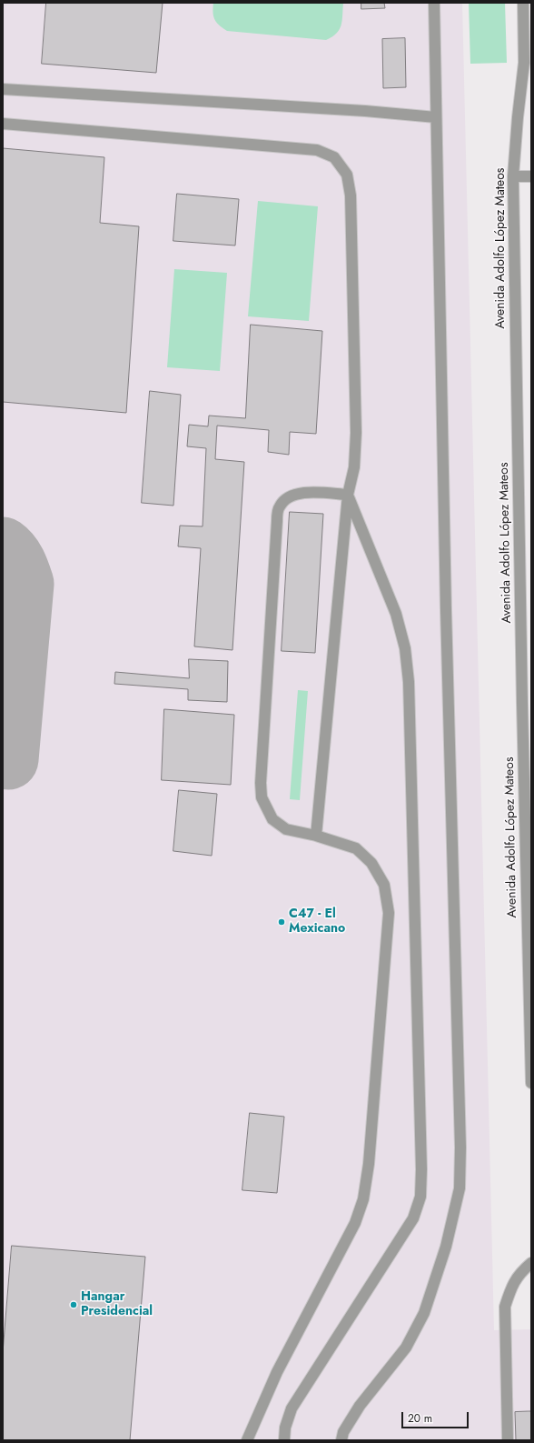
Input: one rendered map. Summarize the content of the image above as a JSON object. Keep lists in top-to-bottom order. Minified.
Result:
{"streets":{"street":["Avenida Adolfo López Mateos"]},"places":["C47 - El Mexicano","Hangar Presidencial"],"scale_bar":"20 m"}
